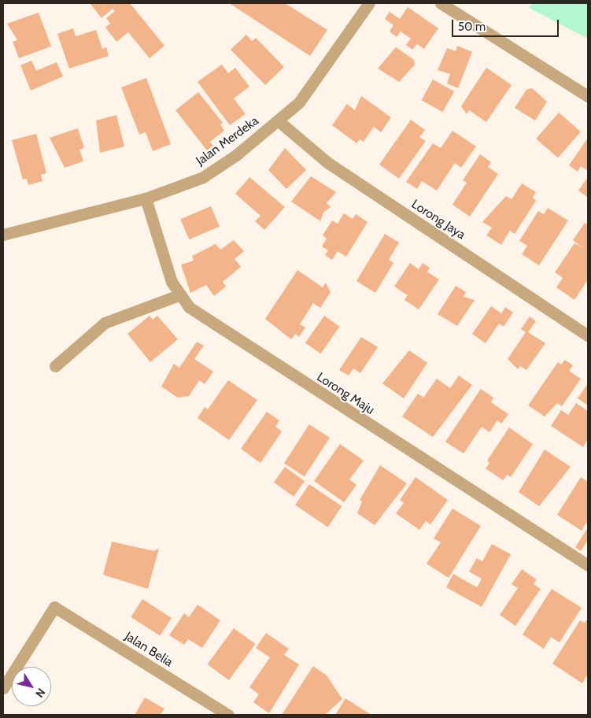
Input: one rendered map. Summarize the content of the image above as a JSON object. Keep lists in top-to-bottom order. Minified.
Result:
{"streets":{"street":["Jalan Merdeka","Lorong Jaya","Lorong Maju","Jalan Belia"]},"crossings":[["Jalan Merdeka","Lorong Jaya"],["Jalan Merdeka","Lorong Maju"]],"scale_bar":"50 m","north":"bottom right"}
